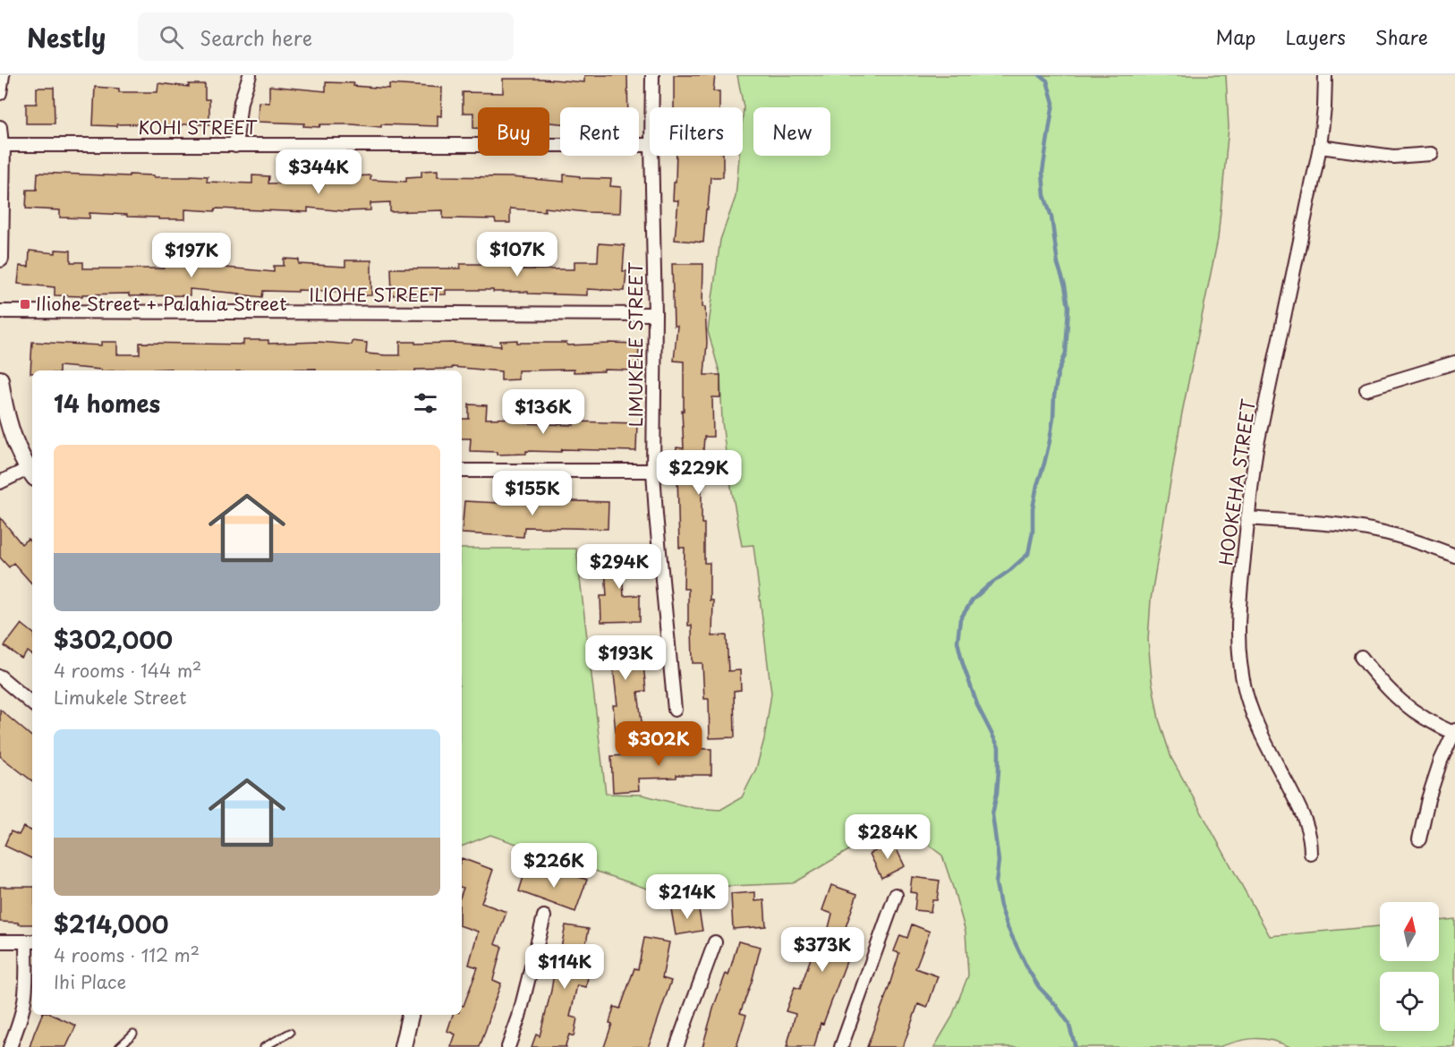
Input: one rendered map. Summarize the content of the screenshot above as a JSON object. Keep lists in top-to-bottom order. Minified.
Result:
{"streets":{"street":["KOHI STREET","ILIOHE STREET","LIMUKELE STREET","HOOKEHA STREET"]},"crossings":[["ILIOHE STREET","LIMUKELE STREET"]],"places":{"transit":["Iliohe Street + Palahia Street"]},"north":"top","page":{"header":"Nestly","search":"Search here","nav":["Map","Layers","Share"],"chip":["Buy","Rent","Filters","New"],"price":["$344K","$107K","$197K","$136K","$229K","$155K","$294K","$193K","$302K","$284K","$226K","$214K","$373K","$114K"],"heading":"14 homes","list":[{"name":"$302,000","note":"4 rooms · 144 m² · Limukele Street"},{"name":"$214,000","note":"4 rooms · 112 m² · Ihi Place"}]}}
